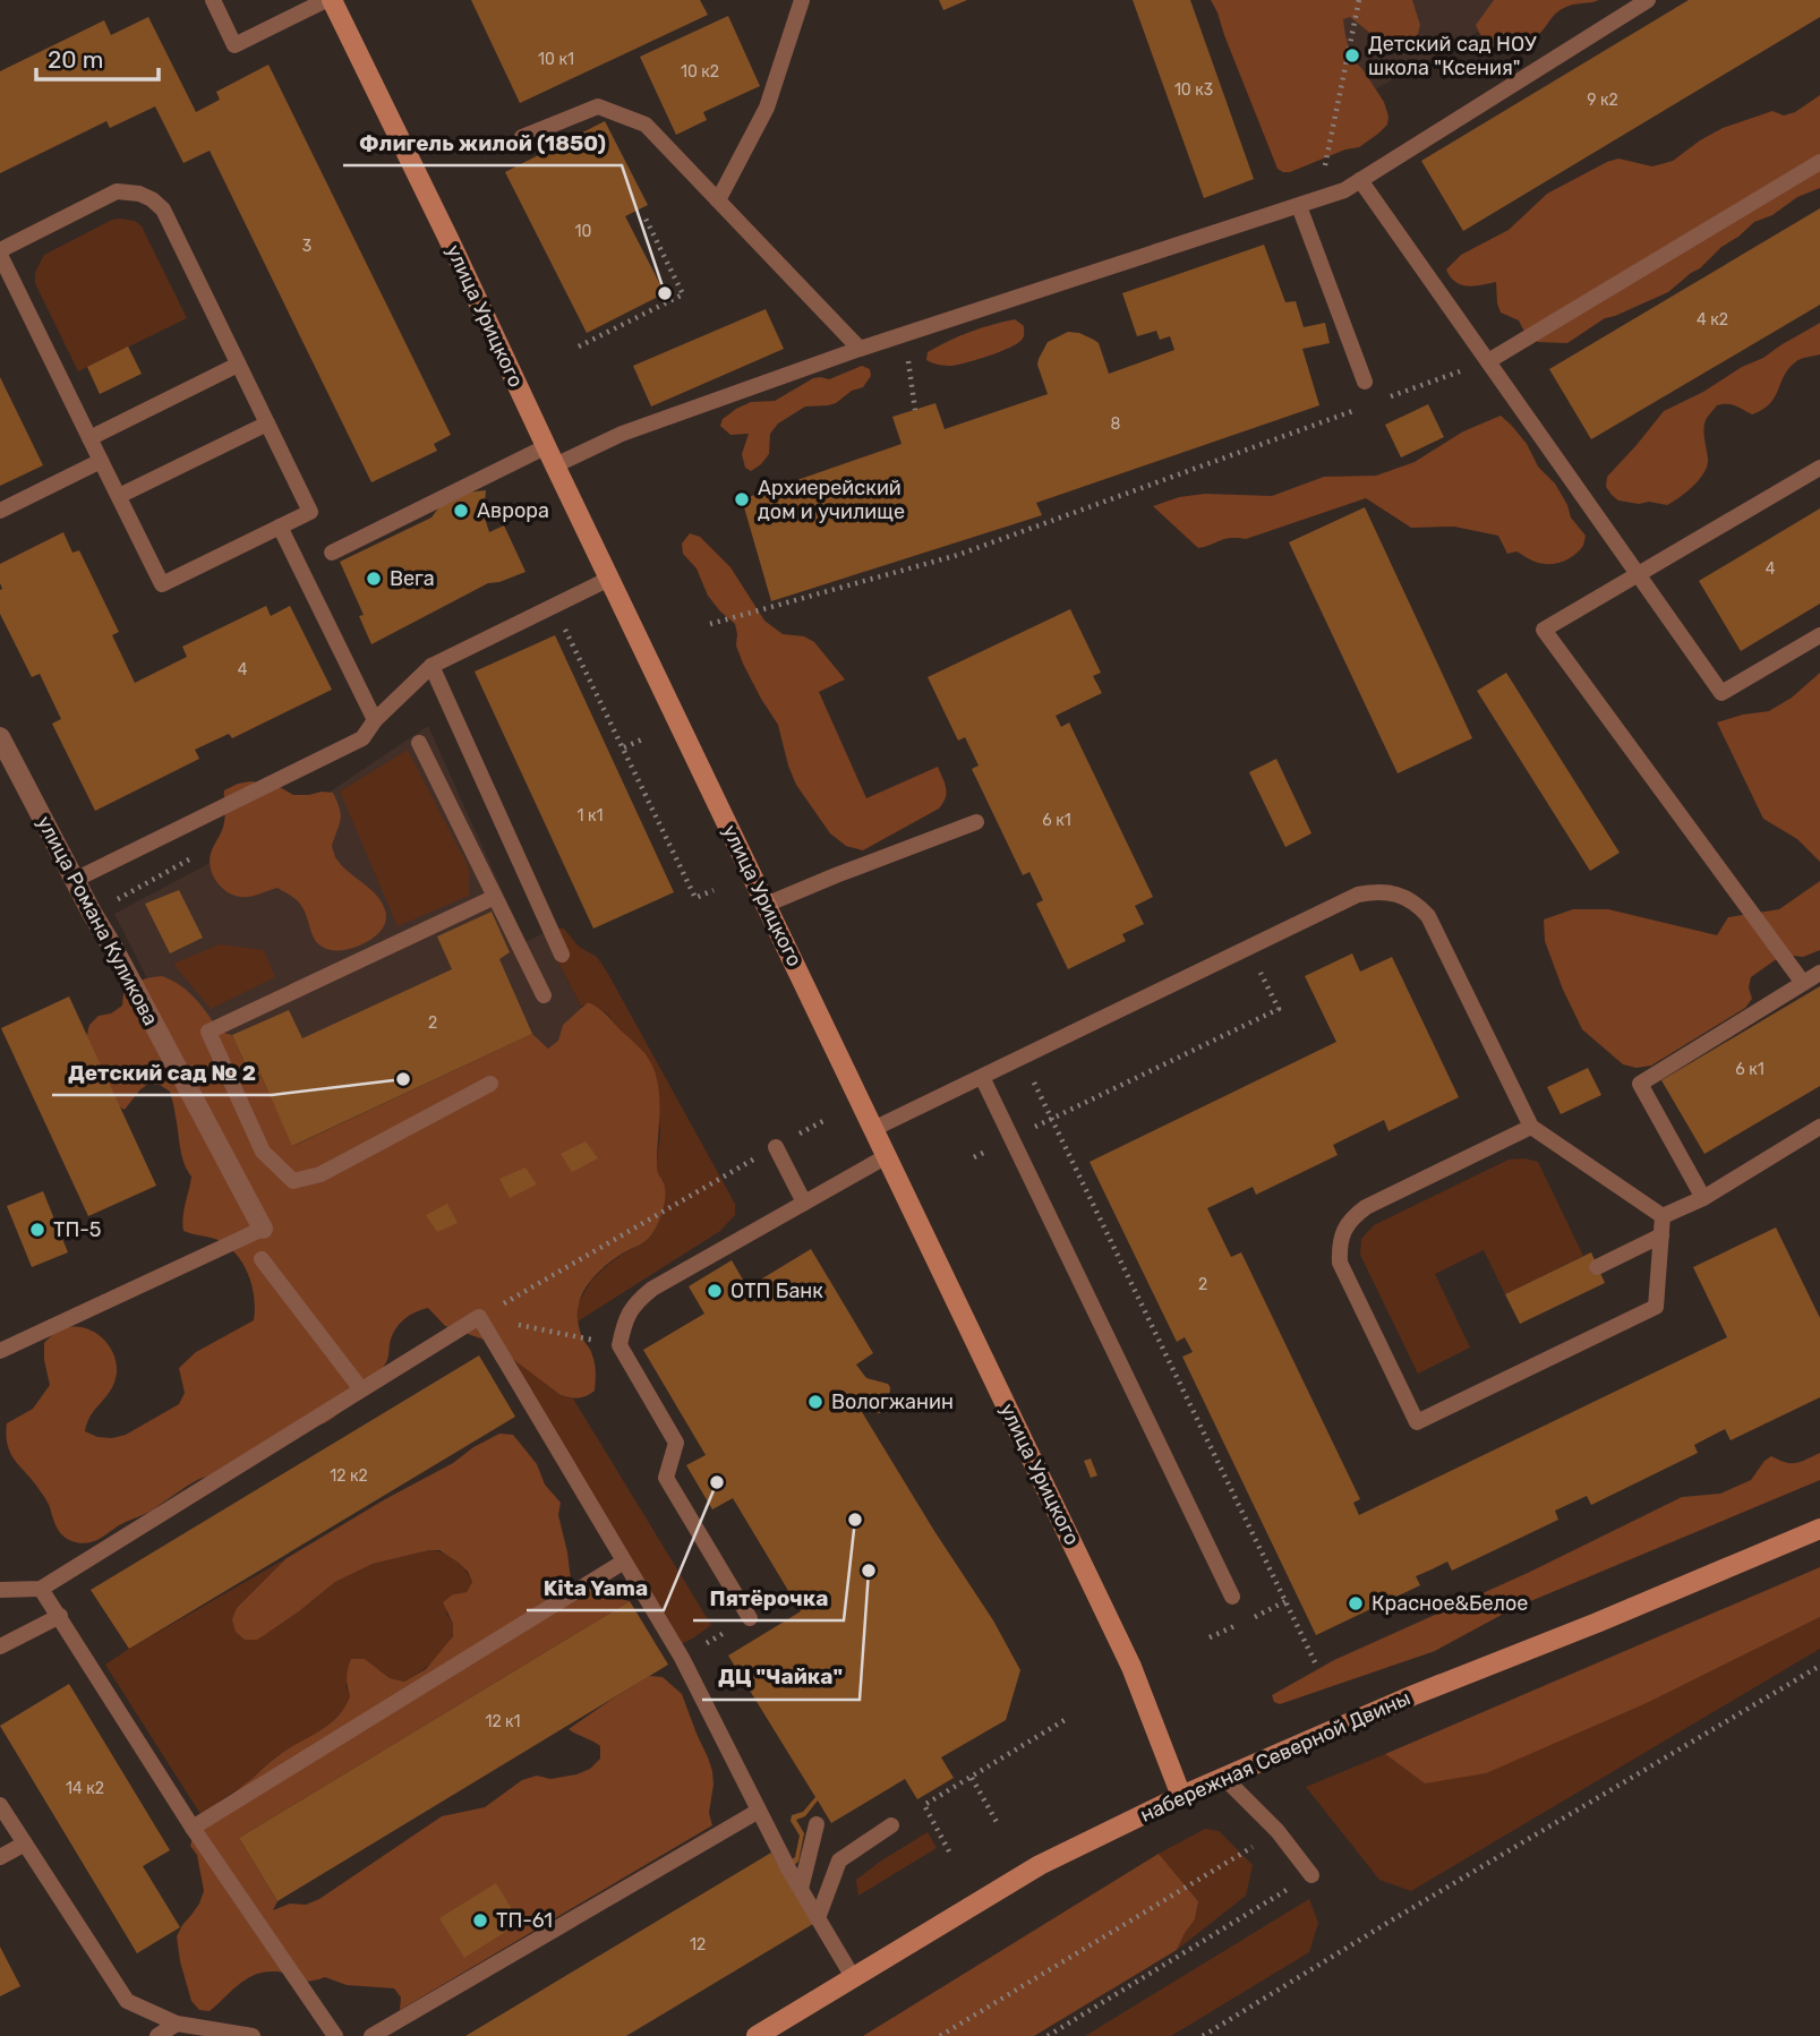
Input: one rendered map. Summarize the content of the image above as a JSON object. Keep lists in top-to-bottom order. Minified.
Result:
{"streets":{"main road":["улица Урицкого","набережная Северной Двины"],"street":["улица Романа Куликова"]},"crossings":[["улица Урицкого","набережная Северной Двины"]],"places":["Детский сад НОУ школа \"Ксения\"","Флигель жилой (1850)","Архиерейский дом и училище","Аврора","Вега","Детский сад № 2","ТП-5","ОТП Банк","Вологжанин","Kita Yama","Пятёрочка","ДЦ \"Чайка\"","Красное&Белое","ТП-61"],"house_numbers":["10 к1","10 к2","10 к3","9 к2","10","3","4 к2","8","4","4","1 к1","6 к1","2","6 к1","2","12 к2","12 к1","14 к2","12"],"scale_bar":"20 m"}
